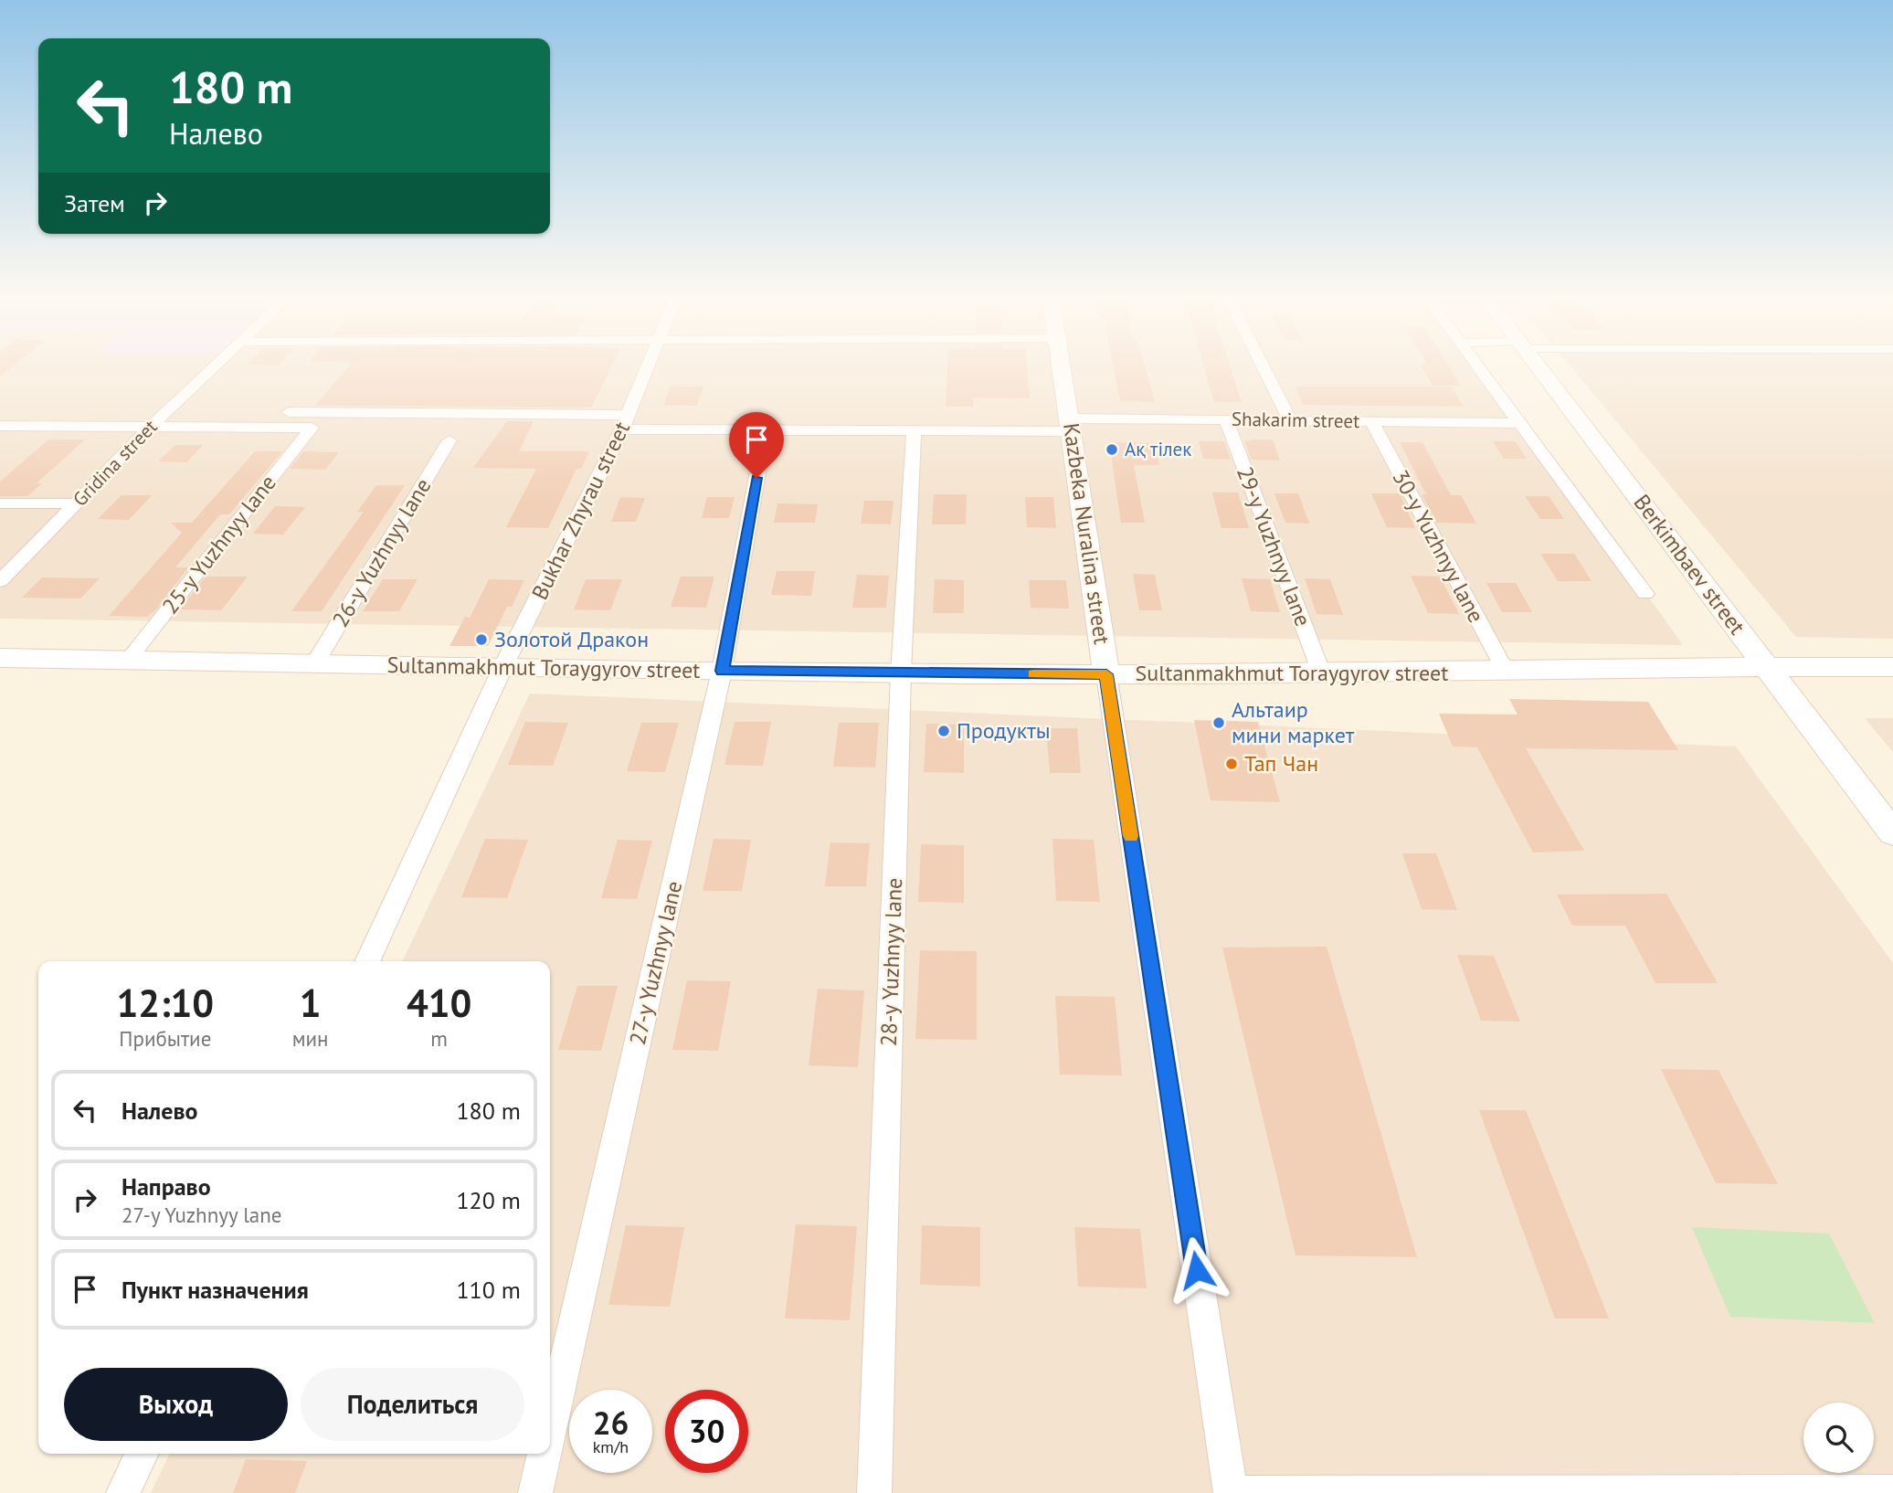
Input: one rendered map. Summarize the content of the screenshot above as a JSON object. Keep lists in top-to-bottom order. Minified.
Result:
{"streets":{"main road":["Kazbeka Nuralina street","Berkimbaev street","Sultanmakhmut Toraygyrov street"],"street":["Shakarim street","Gridina street","Bukhar Zhyrau street","25-y Yuzhnyy lane","29-y Yuzhnyy lane","30-y Yuzhnyy lane","26-y Yuzhnyy lane","28-y Yuzhnyy lane","27-y Yuzhnyy lane"]},"crossings":[["Shakarim street","Bukhar Zhyrau street"],["Shakarim street","Kazbeka Nuralina street"],["Shakarim street","29-y Yuzhnyy lane"],["Shakarim street","30-y Yuzhnyy lane"],["Shakarim street","28-y Yuzhnyy lane"],["Shakarim street","27-y Yuzhnyy lane"],["Gridina street","25-y Yuzhnyy lane"],["Bukhar Zhyrau street","Sultanmakhmut Toraygyrov street"],["Kazbeka Nuralina street","Sultanmakhmut Toraygyrov street"],["25-y Yuzhnyy lane","Sultanmakhmut Toraygyrov street"],["29-y Yuzhnyy lane","Sultanmakhmut Toraygyrov street"],["30-y Yuzhnyy lane","Sultanmakhmut Toraygyrov street"],["26-y Yuzhnyy lane","Sultanmakhmut Toraygyrov street"],["Berkimbaev street","Sultanmakhmut Toraygyrov street"],["Sultanmakhmut Toraygyrov street","28-y Yuzhnyy lane"],["Sultanmakhmut Toraygyrov street","27-y Yuzhnyy lane"]],"places":["Ақ тілек","Золотой Дракон","Альтаир мини маркет","Продукты","Тап Чан"],"page":{"turn":["180 m","Налево"],"then":"Затем","eta":["12:10","Прибытие","1","мин","410","m"],"list":[{"name":"Налево","value":"180 m"},{"name":"Направо","note":"27-y Yuzhnyy lane","value":"120 m"},{"name":"Пункт назначения","value":"110 m"}],"buttons":["Выход","Поделиться"],"speed":"26 km/h","limit":"30"}}
